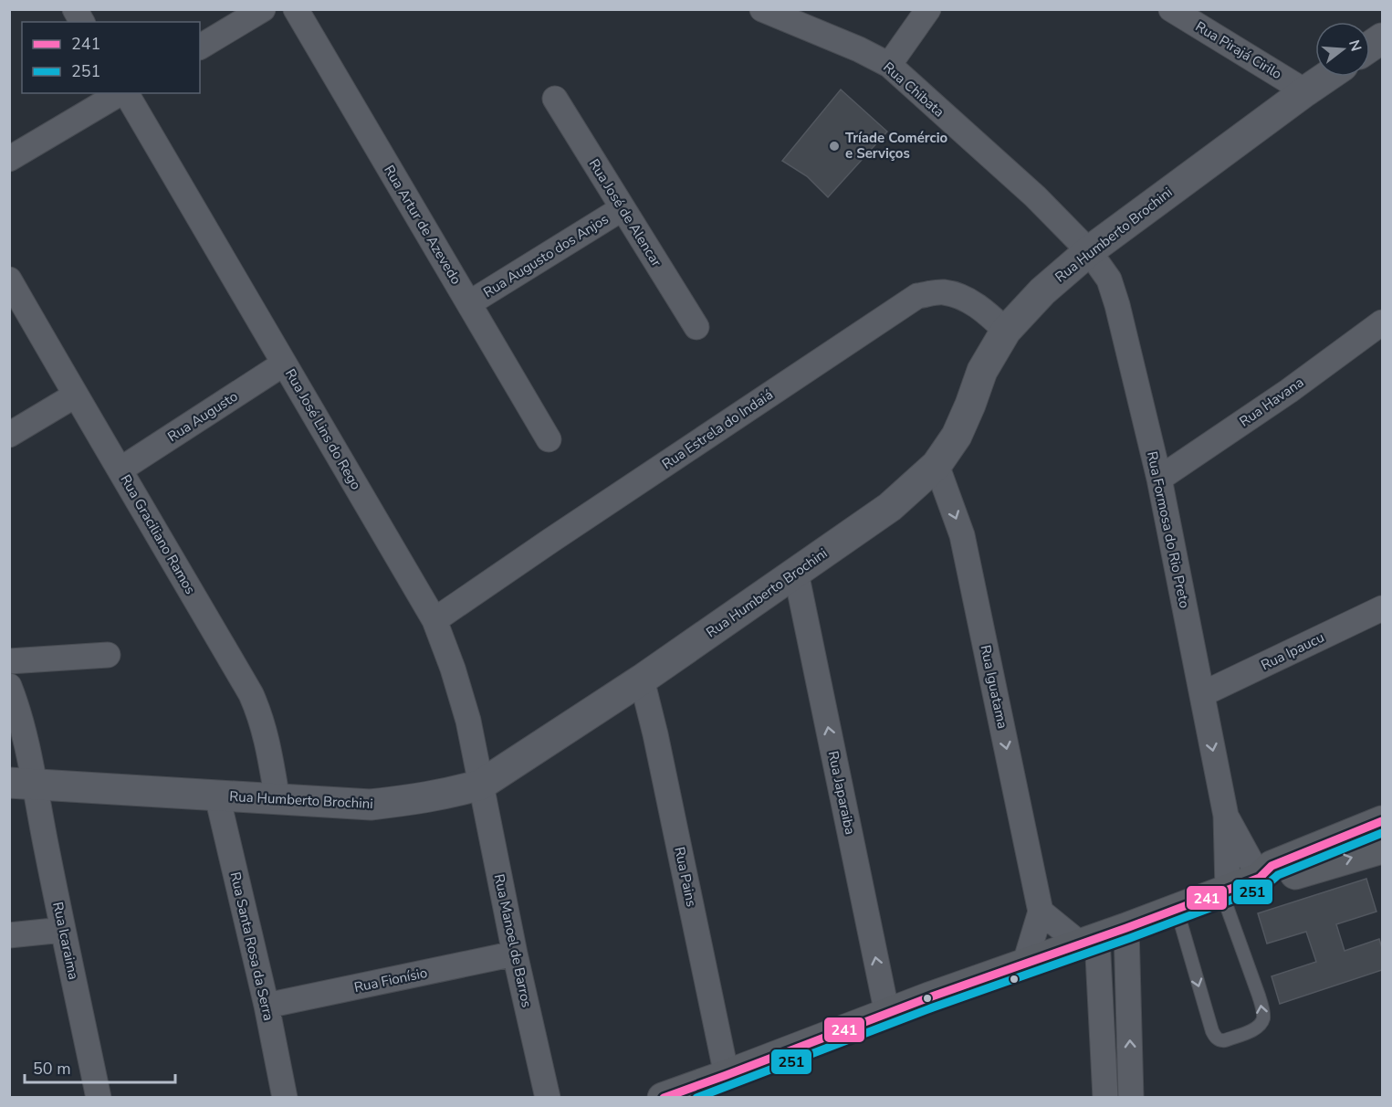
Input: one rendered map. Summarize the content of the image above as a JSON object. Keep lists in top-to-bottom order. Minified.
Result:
{"streets":{"street":["Rua Pirajá Cirilo","Rua Chibata","Rua José de Alencar","Rua Artur de Azevedo","Rua Humberto Brochini","Rua Augusto dos Anjos","Rua Havana","Rua Augusto","Rua José Lins do Rego","Rua Estrela do Indaiá","Rua Formosa do Rio Preto","Rua Graciliano Ramos","Rua Ipaucu","Rua Iguatama","Rua Japaraiba","Rua Pains","Rua Icaraima","Rua Manoel de Barros","Rua Santa Rosa da Serra","Rua Fionísio"]},"crossings":[["Rua Pirajá Cirilo","Rua Humberto Brochini"],["Rua Chibata","Rua Humberto Brochini"],["Rua Chibata","Rua Formosa do Rio Preto"],["Rua José de Alencar","Rua Augusto dos Anjos"],["Rua Artur de Azevedo","Rua Augusto dos Anjos"],["Rua Humberto Brochini","Rua José Lins do Rego"],["Rua Humberto Brochini","Rua Estrela do Indaiá"],["Rua Humberto Brochini","Rua Formosa do Rio Preto"],["Rua Humberto Brochini","Rua Graciliano Ramos"],["Rua Humberto Brochini","Rua Iguatama"],["Rua Humberto Brochini","Rua Japaraiba"],["Rua Humberto Brochini","Rua Pains"],["Rua Humberto Brochini","Rua Icaraima"],["Rua Humberto Brochini","Rua Manoel de Barros"],["Rua Humberto Brochini","Rua Santa Rosa da Serra"],["Rua Havana","Rua Formosa do Rio Preto"],["Rua Augusto","Rua José Lins do Rego"],["Rua Augusto","Rua Graciliano Ramos"],["Rua José Lins do Rego","Rua Estrela do Indaiá"],["Rua José Lins do Rego","Rua Manoel de Barros"],["Rua Formosa do Rio Preto","Rua Ipaucu"],["Rua Manoel de Barros","Rua Fionísio"],["Rua Santa Rosa da Serra","Rua Fionísio"]],"one_way":["Rua Iguatama","Rua Japaraiba"],"places":["Tríade Comércio e Serviços"],"lines":["transit line 241","transit line 251"],"legend":["241","251"],"scale_bar":"50 m","north":"right"}
